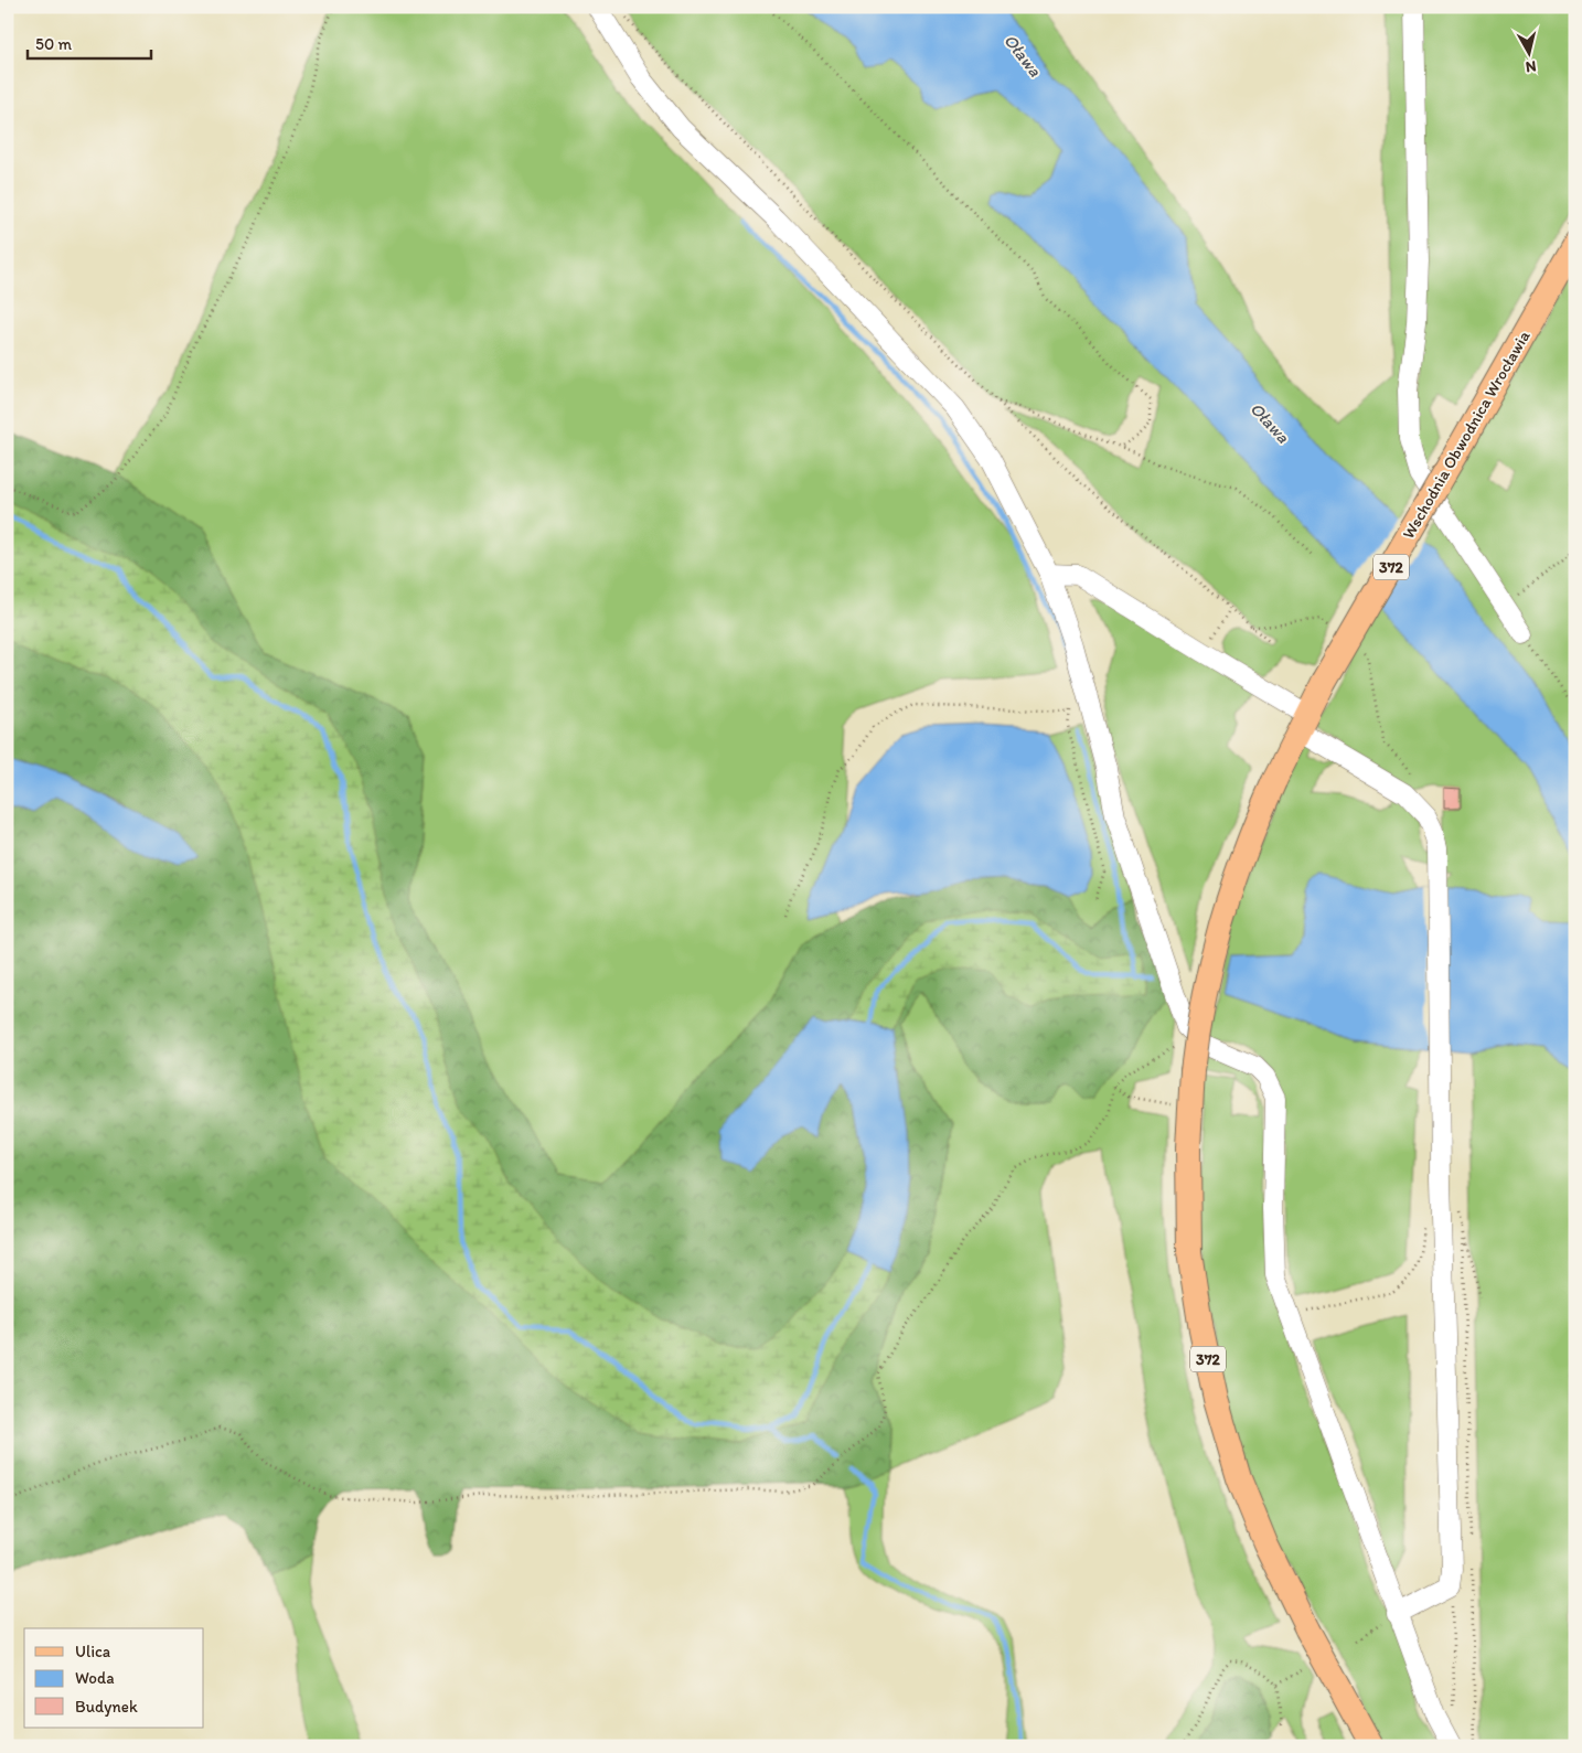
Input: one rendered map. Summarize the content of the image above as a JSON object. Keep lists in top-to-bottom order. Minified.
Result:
{"streets":{"main road":["Wschodnia Obwodnica Wrocławia","372"]},"water":["Oława"],"legend":["Ulica","Woda","Budynek"],"scale_bar":"50 m","north":"bottom"}
